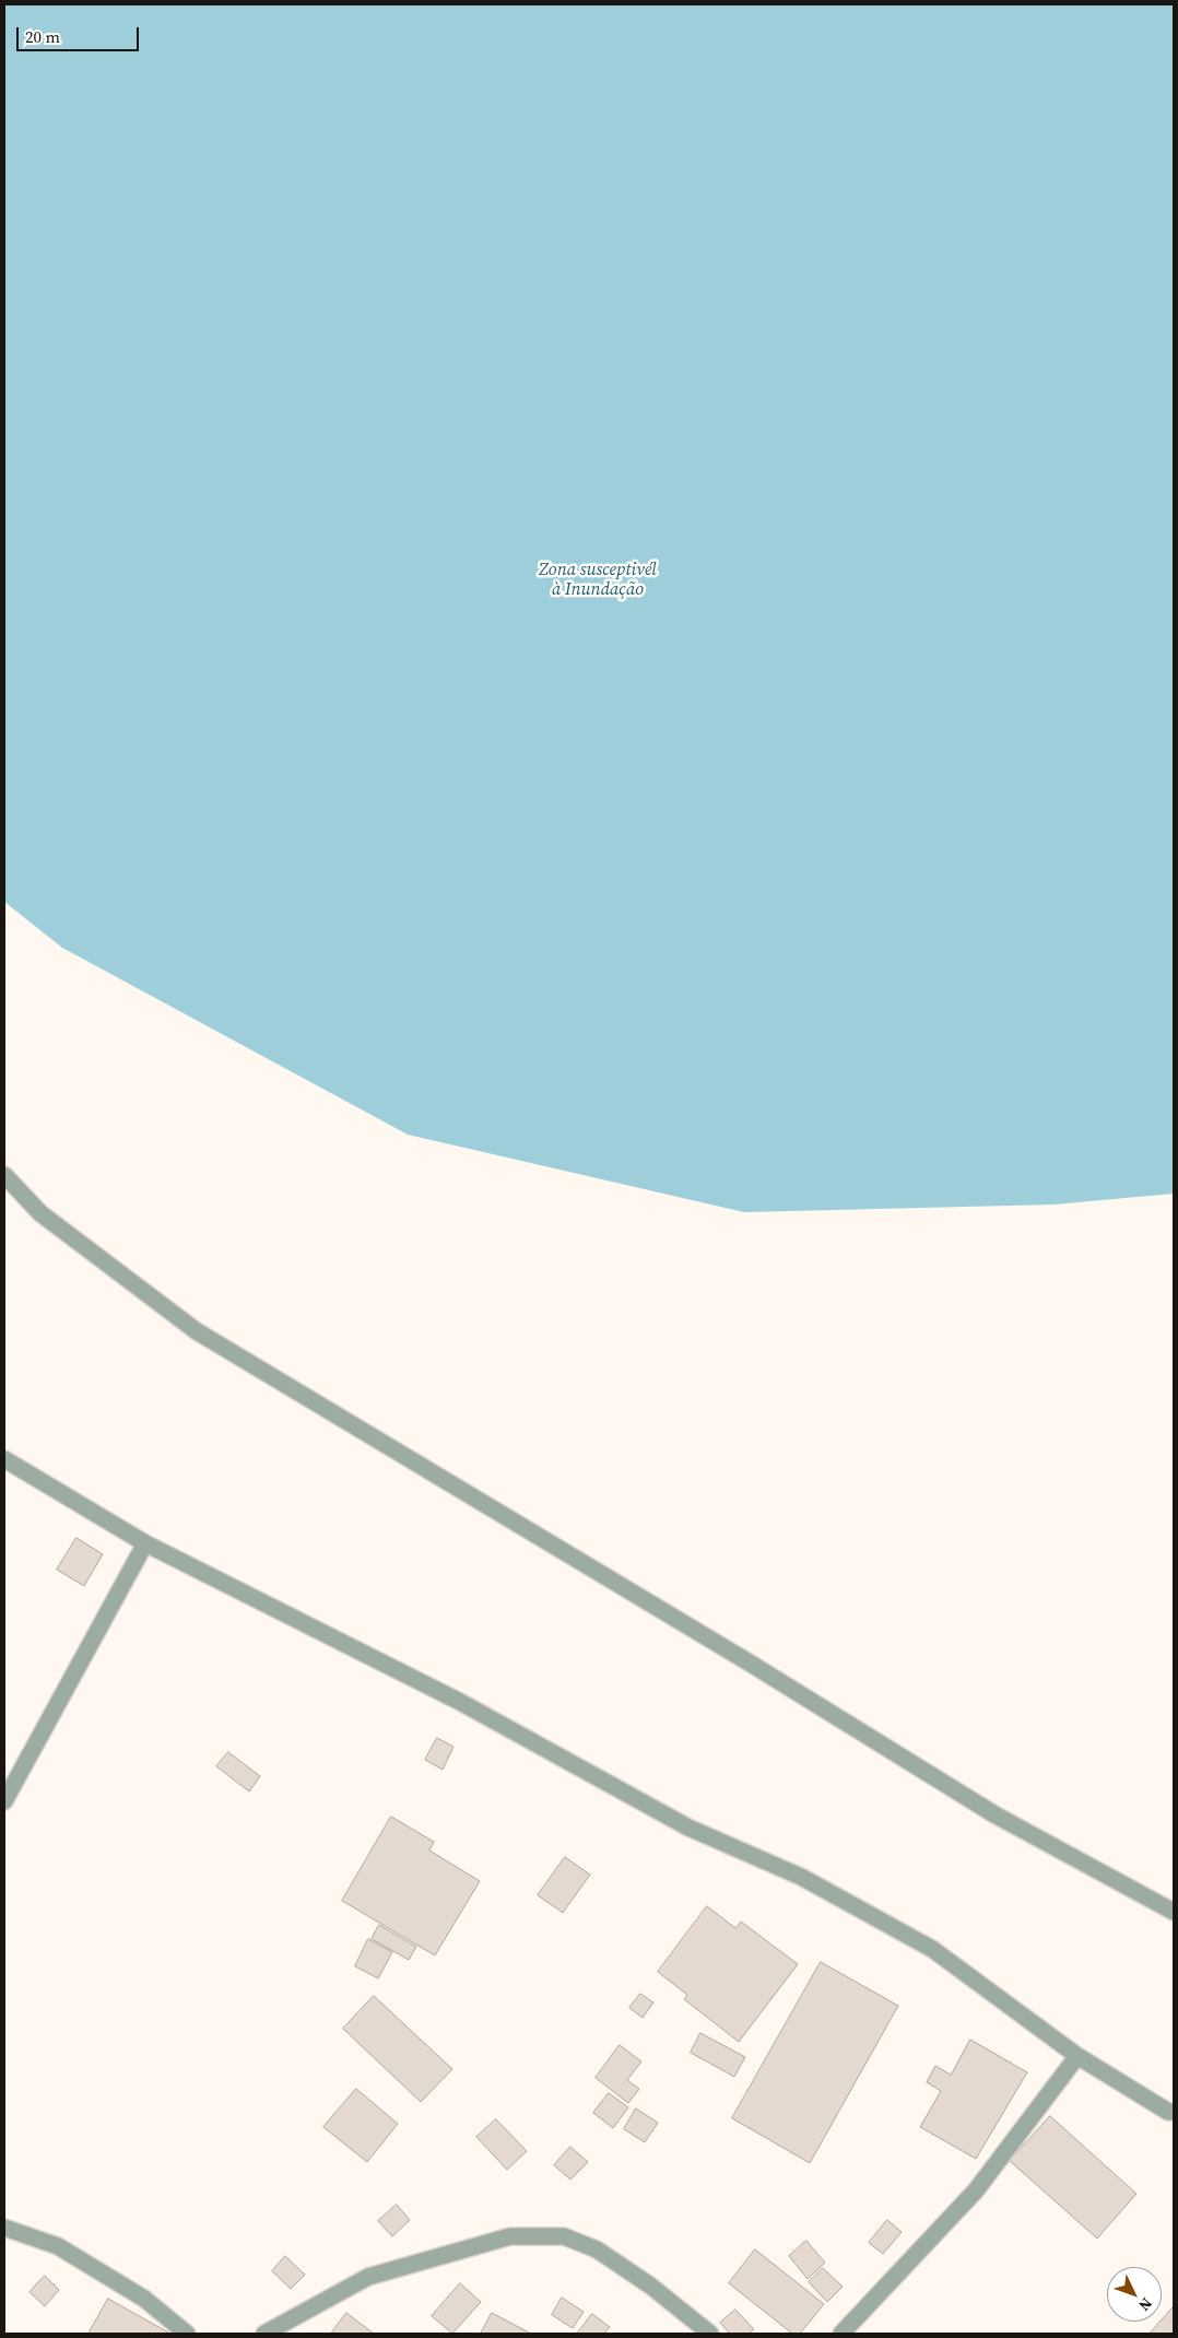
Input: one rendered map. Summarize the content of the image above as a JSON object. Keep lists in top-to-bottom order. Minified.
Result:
{"water":["Zona susceptivél à Inundação"],"scale_bar":"20 m","north":"bottom right"}
